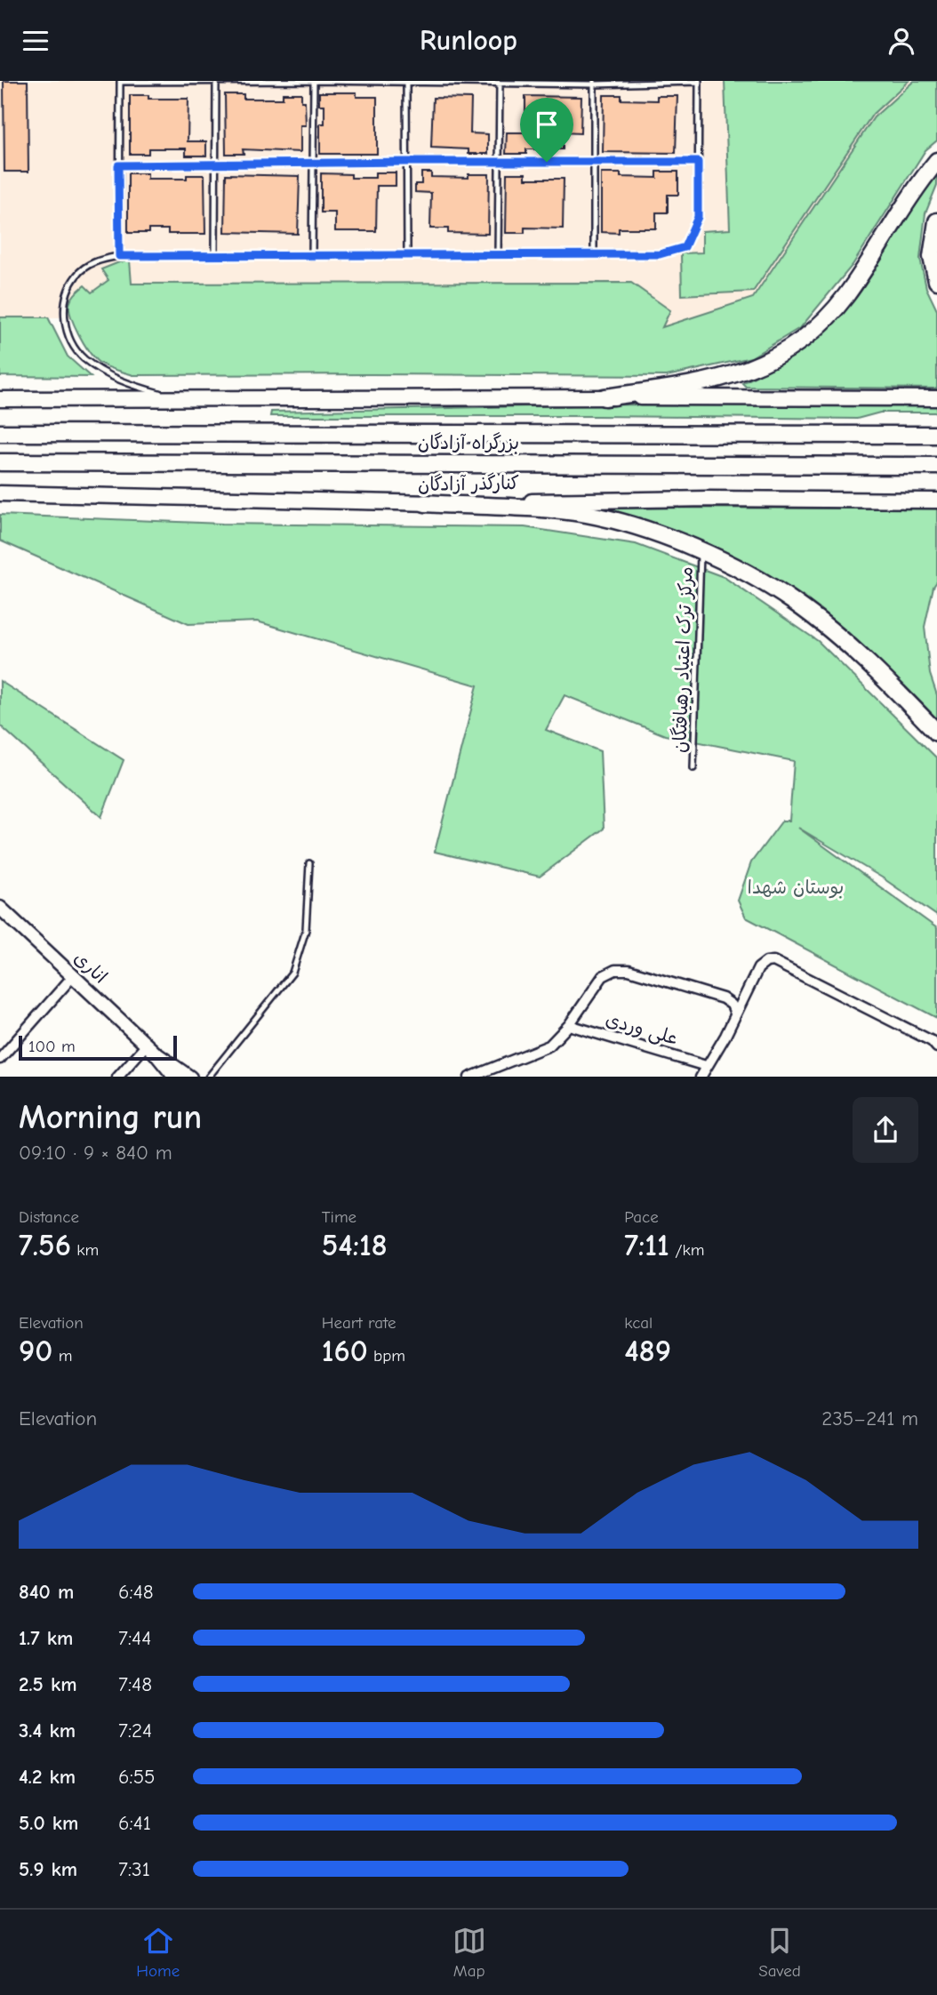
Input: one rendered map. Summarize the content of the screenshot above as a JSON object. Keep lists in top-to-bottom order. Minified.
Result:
{"streets":{"highway":["بزرگراه آزادگان"],"main road":["کنارگذر آزادگان"],"street":["اناری","علی وردی"],"lane":["مرکز ترک اعتیاد رهیافتگان"]},"parks":["بوستان شهدا"],"scale_bar":"100 m","page":{"header":"Runloop","scale":"100 m","heading":["Morning run","09:10 · 9 × 840 m"],"stats":[["Distance","7.56 km"],["Time","54:18"],["Pace","7:11 /km"],["Elevation","90 m"],["Heart rate","160 bpm"],["kcal","489"]],"chart":["Elevation","235–241 m"],"list":[{"name":"840 m","note":"6:48"},{"name":"1.7 km","note":"7:44"},{"name":"2.5 km","note":"7:48"},{"name":"3.4 km","note":"7:24"},{"name":"4.2 km","note":"6:55"},{"name":"5.0 km","note":"6:41"},{"name":"5.9 km","note":"7:31"}],"tabs":["Home","Map","Saved"]}}
